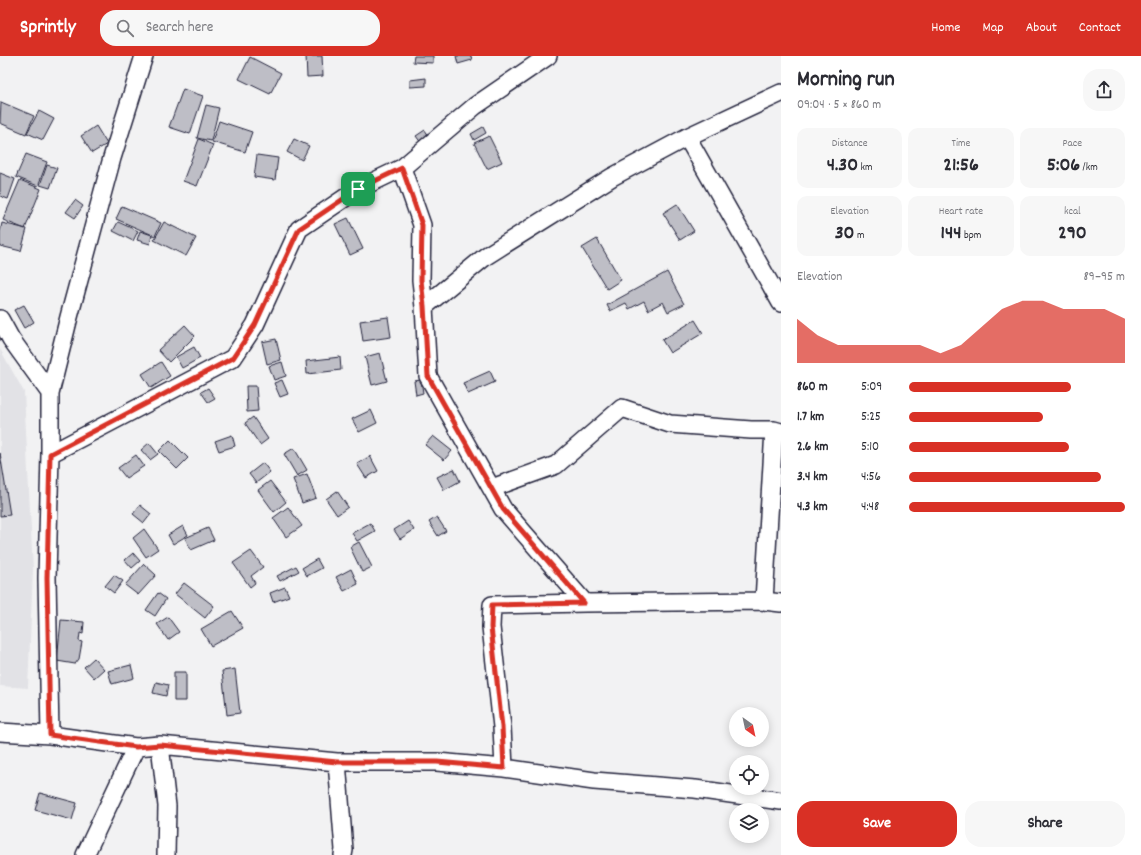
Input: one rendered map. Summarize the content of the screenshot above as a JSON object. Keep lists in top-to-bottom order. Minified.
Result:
{"north":"bottom right","page":{"header":"Sprintly","search":"Search here","nav":["Home","Map","About","Contact"],"heading":["Morning run","09:04 · 5 × 860 m"],"stats":[["Distance","4.30 km"],["Time","21:56"],["Pace","5:06 /km"],["Elevation","30 m"],["Heart rate","144 bpm"],["kcal","290"]],"chart":["Elevation","89–95 m"],"list":[{"name":"860 m","note":"5:09"},{"name":"1.7 km","note":"5:25"},{"name":"2.6 km","note":"5:10"},{"name":"3.4 km","note":"4:56"},{"name":"4.3 km","note":"4:48"}],"buttons":["Save","Share"]}}
